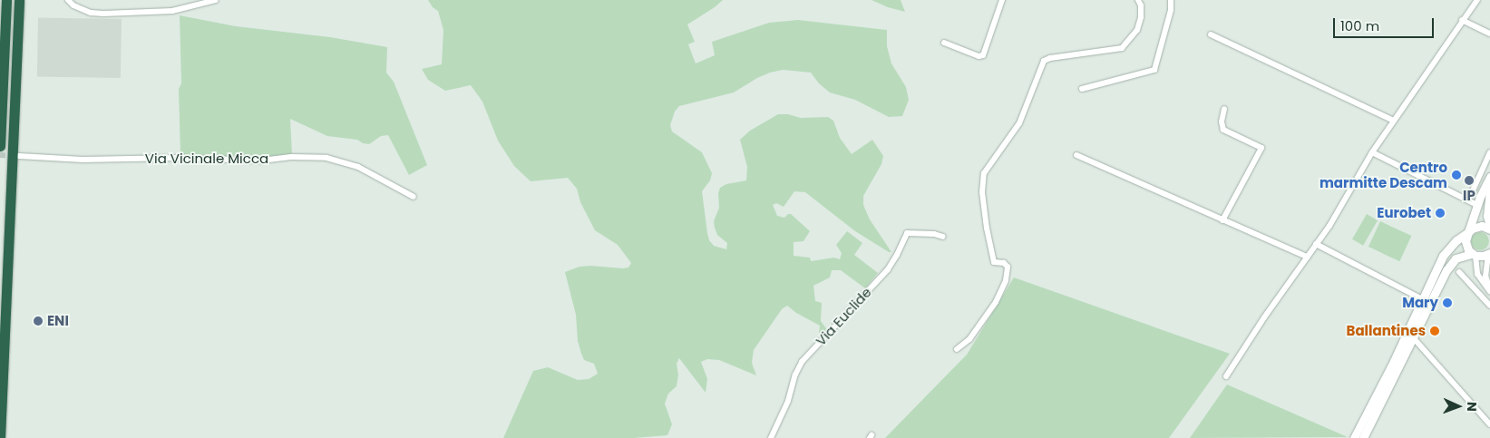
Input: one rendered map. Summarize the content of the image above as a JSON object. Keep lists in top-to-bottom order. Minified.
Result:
{"streets":{"street":["Via Vicinale Micca","Via Euclide"]},"places":["Centro marmitte Descam","IP","Eurobet","Mary","ENI","Ballantines"],"scale_bar":"100 m","north":"right"}
